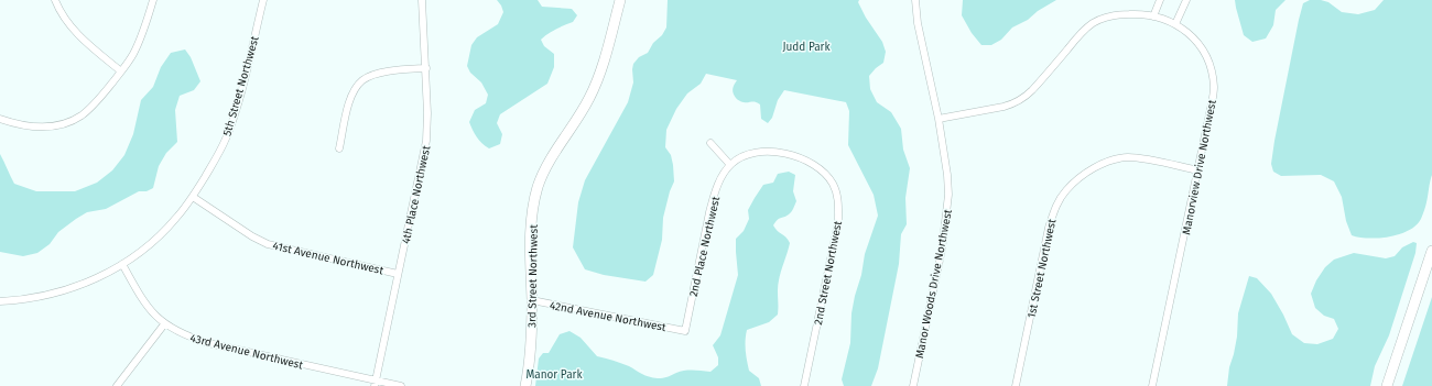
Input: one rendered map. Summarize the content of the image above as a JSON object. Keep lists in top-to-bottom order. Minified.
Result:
{"streets":{"street":["5th Street Northwest","Manorview Drive Northwest","4th Place Northwest","2nd Place Northwest","41st Avenue Northwest","1st Street Northwest","2nd Street Northwest","3rd Street Northwest","Manor Woods Drive Northwest","42nd Avenue Northwest","43rd Avenue Northwest"]},"crossings":[["5th Street Northwest","41st Avenue Northwest"],["5th Street Northwest","43rd Avenue Northwest"],["Manorview Drive Northwest","1st Street Northwest"],["Manorview Drive Northwest","Manor Woods Drive Northwest"],["4th Place Northwest","41st Avenue Northwest"],["4th Place Northwest","43rd Avenue Northwest"],["2nd Place Northwest","2nd Street Northwest"],["2nd Place Northwest","42nd Avenue Northwest"],["3rd Street Northwest","42nd Avenue Northwest"]],"parks":["Judd Park","Manor Park"]}
